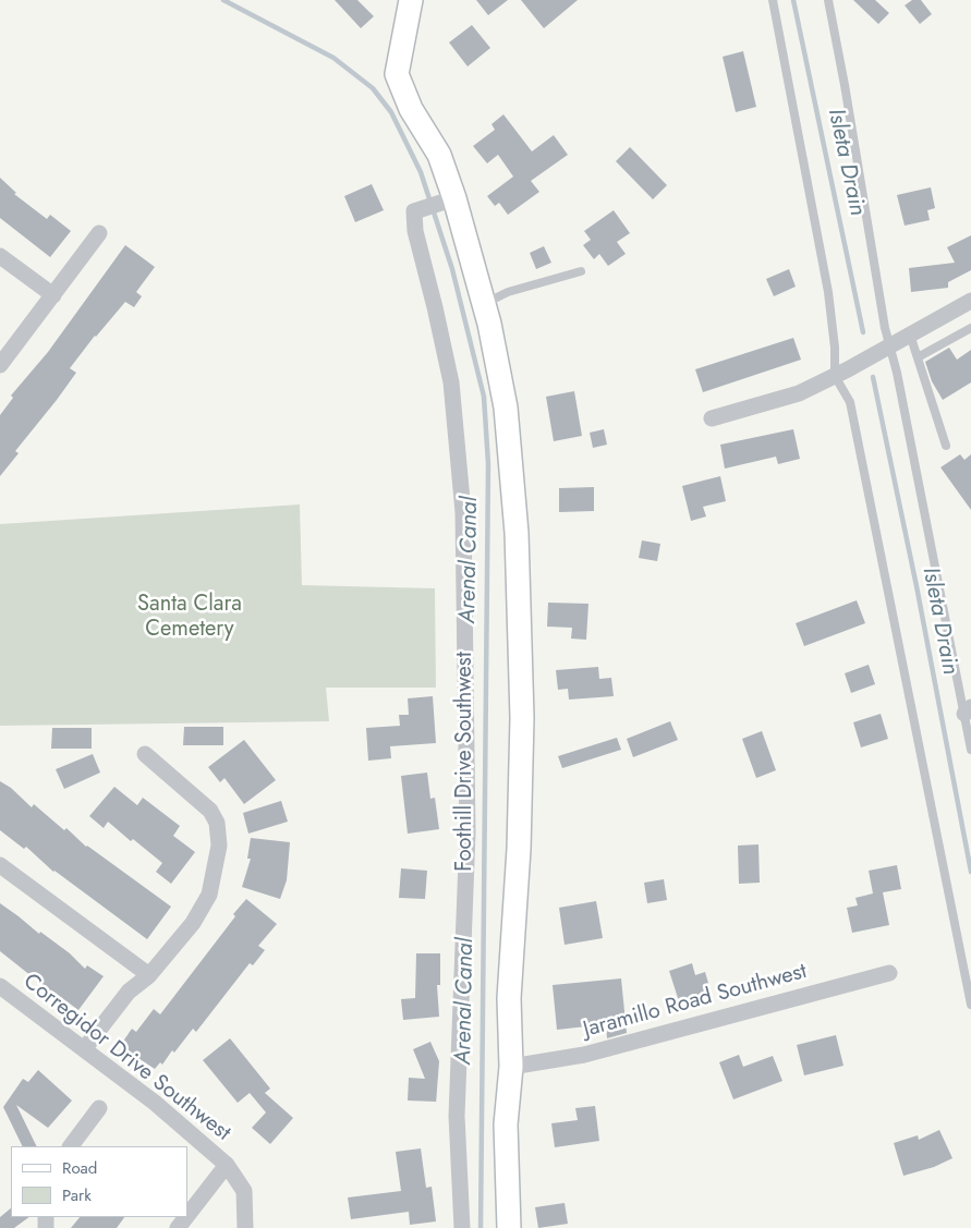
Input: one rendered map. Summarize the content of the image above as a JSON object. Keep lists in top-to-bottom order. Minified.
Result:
{"streets":{"street":["Foothill Drive Southwest","Jaramillo Road Southwest","Corregidor Drive Southwest"]},"water":["Isleta Drain","Arenal Canal"],"parks":["Santa Clara Cemetery"],"legend":["Road","Park"]}
